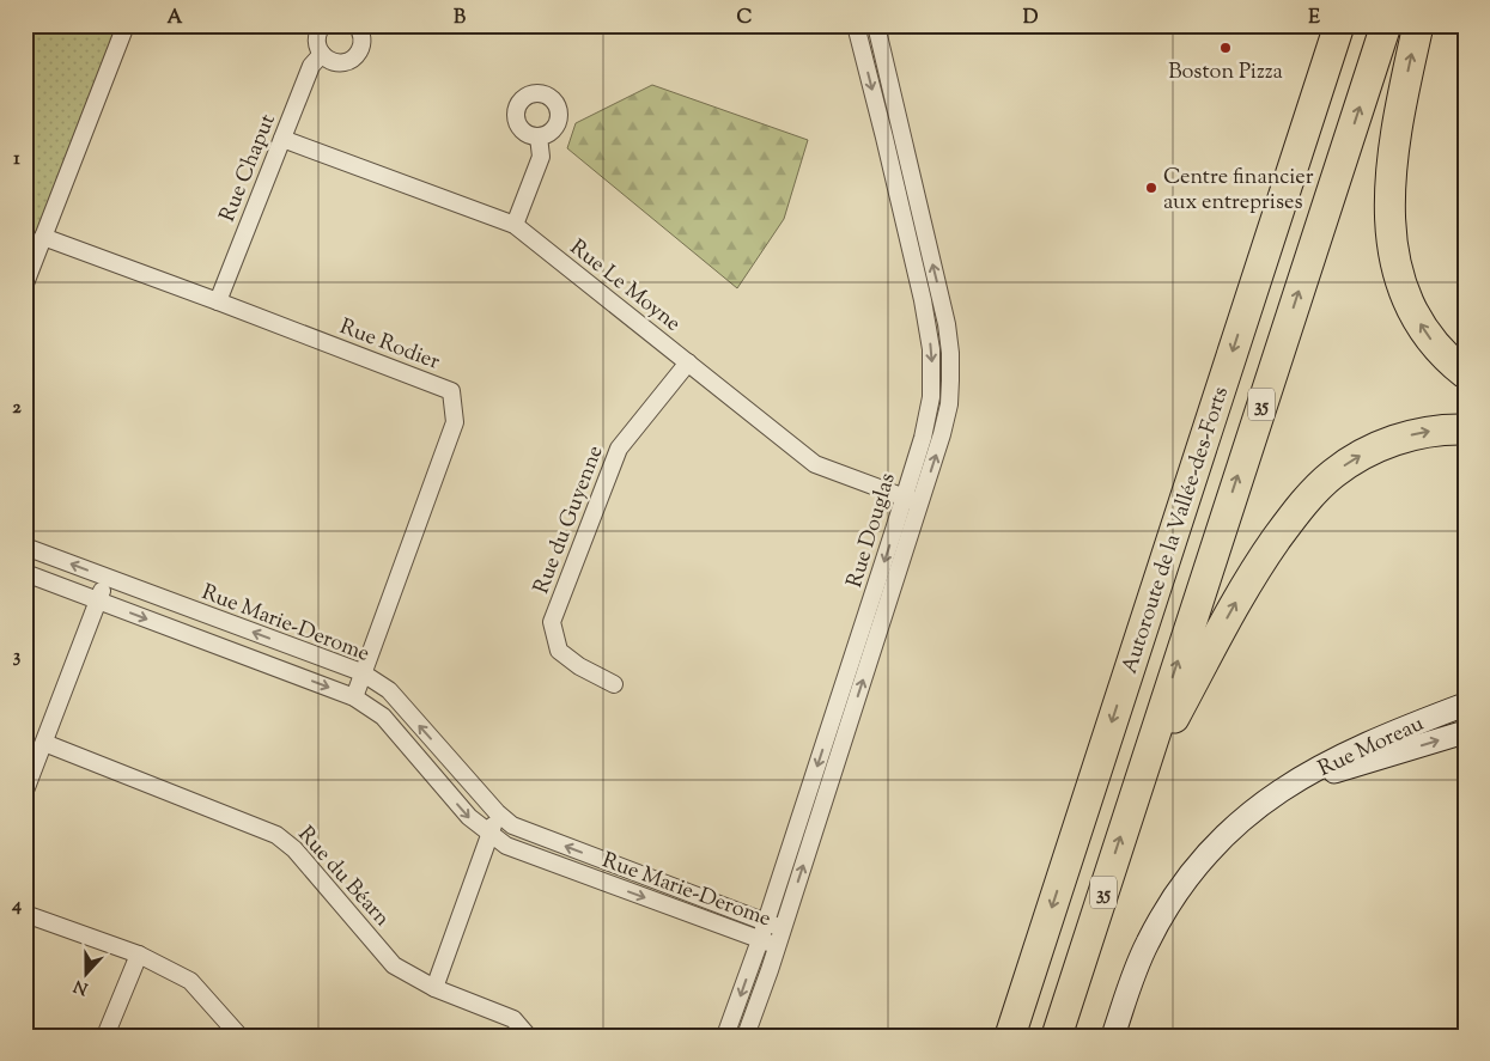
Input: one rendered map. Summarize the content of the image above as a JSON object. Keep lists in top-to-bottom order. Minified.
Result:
{"streets":{"highway":["35","Autoroute de la Vallée-des-Forts"],"street":["Rue Chaput","Rue Le Moyne","Rue Rodier","Rue du Guyenne","Rue Douglas","Rue Marie-Derome","Rue Moreau","Rue du Béarn"]},"crossings":[["Rue Chaput","Rue Le Moyne"],["Rue Chaput","Rue Rodier"],["Rue Le Moyne","Rue du Guyenne"],["Rue Le Moyne","Rue Douglas"],["Rue Rodier","Rue Marie-Derome"],["Rue Douglas","Rue Marie-Derome"]],"places":["Boston Pizza","Centre financier aux entreprises"],"north":"bottom","grid":{"columns":["A","B","C","D","E"],"rows":["1","2","3","4"]}}
